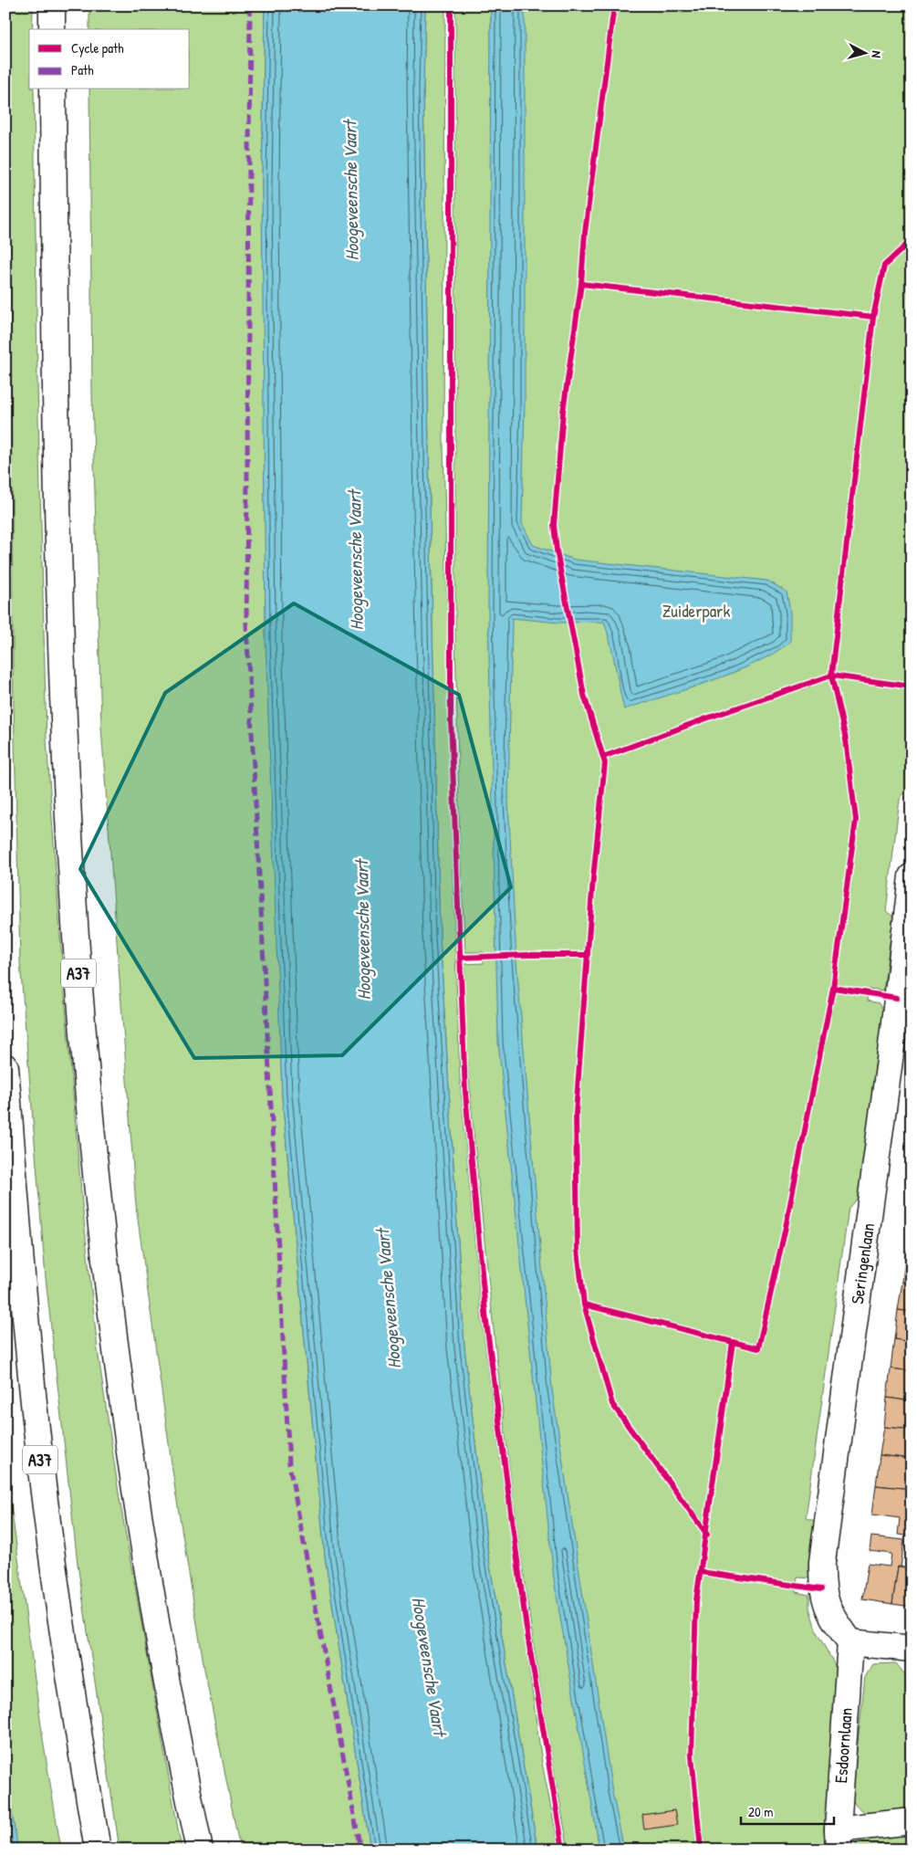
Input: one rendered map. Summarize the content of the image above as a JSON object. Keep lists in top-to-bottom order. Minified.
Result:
{"streets":{"main road":["A37","Seringenlaan","Esdoornlaan"]},"crossings":[["Seringenlaan","Esdoornlaan"]],"water":["Hoogeveensche Vaart"],"parks":["Zuiderpark"],"legend":["Cycle path","Path"],"scale_bar":"20 m","north":"right"}
